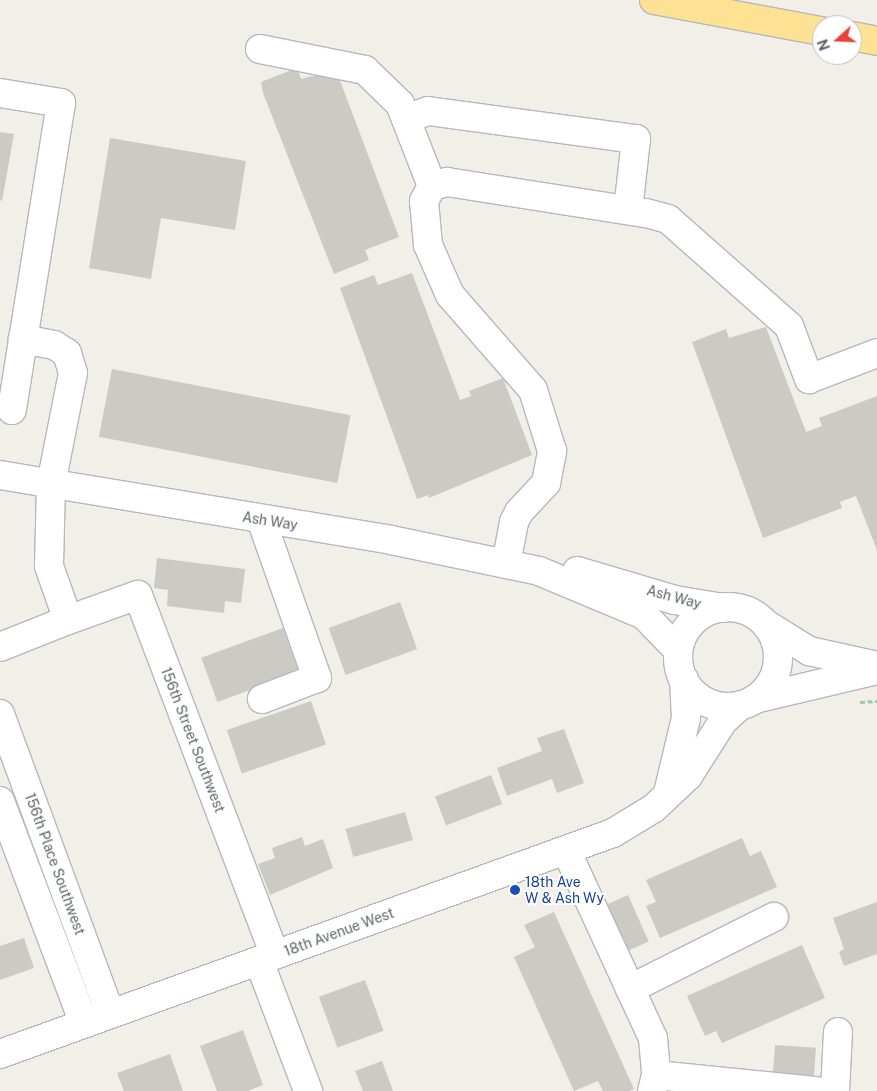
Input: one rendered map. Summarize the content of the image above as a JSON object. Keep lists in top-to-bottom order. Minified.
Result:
{"streets":{"street":["Ash Way","156th Street Southwest","156th Place Southwest","18th Avenue West"]},"crossings":[["Ash Way","18th Avenue West"],["156th Street Southwest","18th Avenue West"],["156th Place Southwest","18th Avenue West"]],"places":["18th Ave W & Ash Wy"],"north":"left"}
